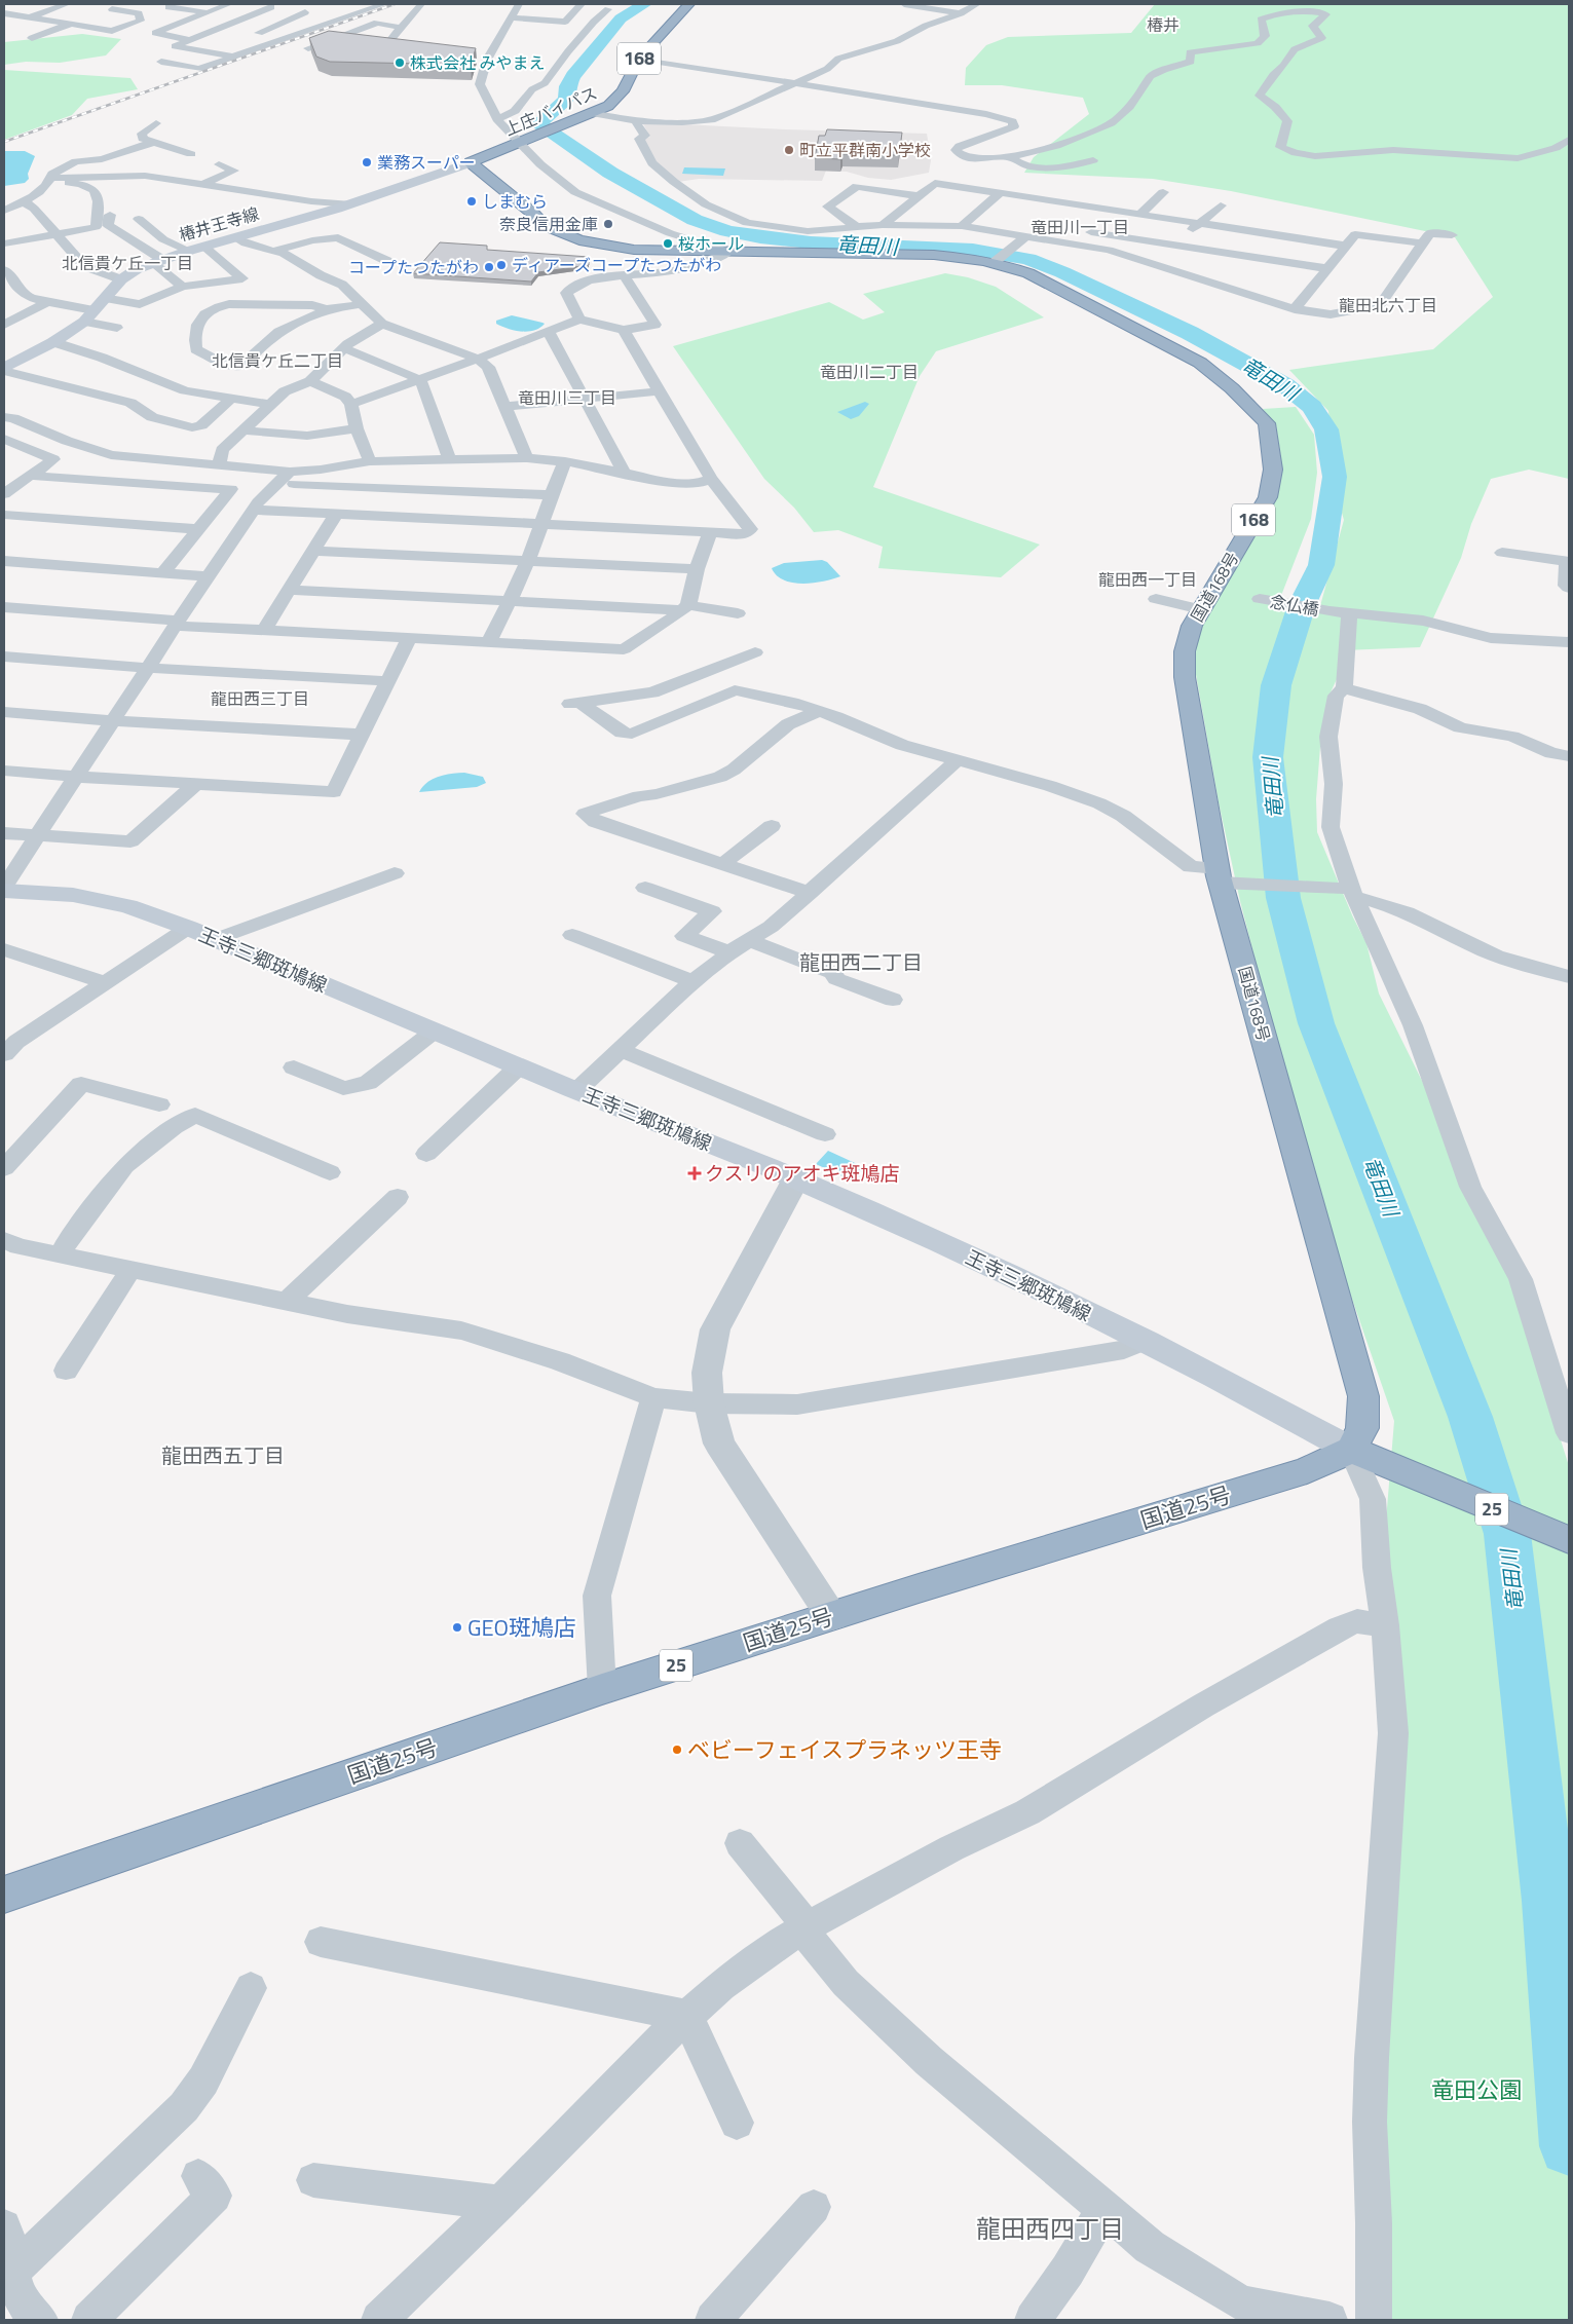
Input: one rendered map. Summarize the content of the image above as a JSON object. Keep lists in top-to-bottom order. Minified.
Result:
{"streets":{"highway":["168","上庄バイパス","国道168号","国道25号","25"],"main road":["椿井王寺線","王寺三郷斑鳩線"],"street":["念仏橋"]},"crossings":[["上庄バイパス","椿井王寺線"],["上庄バイパス","国道168号"],["椿井王寺線","国道168号"],["国道168号","王寺三郷斑鳩線"],["国道168号","国道25号"],["国道168号","25"],["王寺三郷斑鳩線","国道25号"],["王寺三郷斑鳩線","25"],["国道25号","25"]],"districts":["椿井","竜田川一丁目","北信貴ケ丘一丁目","龍田北六丁目","北信貴ケ丘二丁目","竜田川二丁目","竜田川三丁目","龍田西一丁目","龍田西三丁目","龍田西二丁目","龍田西五丁目","龍田西四丁目"],"water":["竜田川"],"parks":["竜田公園"],"places":{"other":["株式会社 みやまえ","町立平群南小学校","業務スーパー","しまむら","奈良信用金庫","桜ホール","ディアーズコープたつたがわ","コープたつたがわ","GEO斑鳩店","ベビーフェイスプラネッツ王寺"],"health":["クスリのアオキ斑鳩店"]}}
